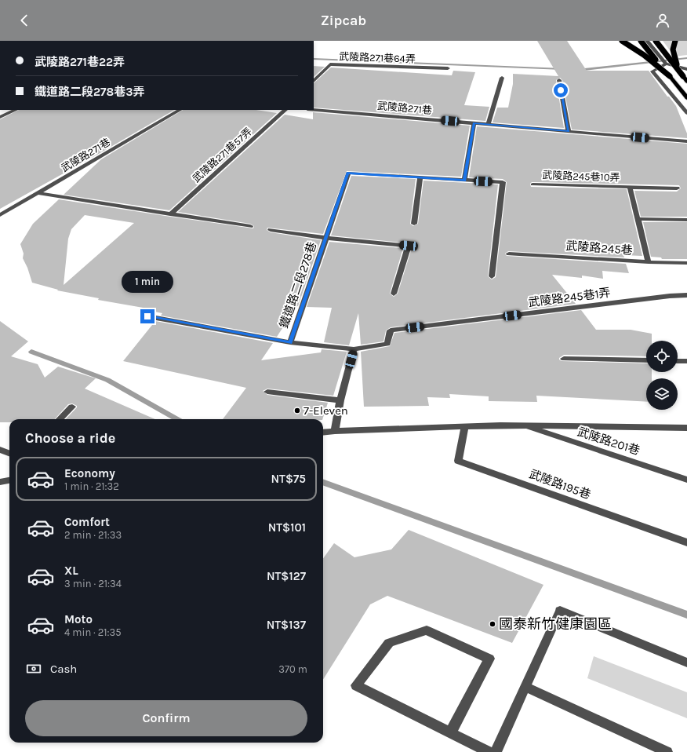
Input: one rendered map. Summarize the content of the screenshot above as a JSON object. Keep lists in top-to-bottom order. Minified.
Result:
{"streets":{"street":["武陵路271巷64弄","武陵路271巷","武陵路271巷57弄","武陵路245巷10弄","武陵路245巷","鐵道路二段278巷","武陵路245巷1弄","武陵路201巷","武陵路195巷"]},"crossings":[["武陵路245巷10弄","武陵路245巷"],["鐵道路二段278巷","武陵路245巷1弄"]],"places":["7-Eleven","國泰新竹健康園區"],"page":{"header":"Zipcab","banner":["武陵路271巷22弄","鐵道路二段278巷3弄"],"bubble":"1 min","heading":"Choose a ride","list":[{"name":"Economy","note":"1 min · 21:32","value":"NT$75"},{"name":"Comfort","note":"2 min · 21:33","value":"NT$101"},{"name":"XL","note":"3 min · 21:34","value":"NT$127"},{"name":"Moto","note":"4 min · 21:35","value":"NT$137"}],"pay":["Cash","370 m"],"buttons":"Confirm"}}
